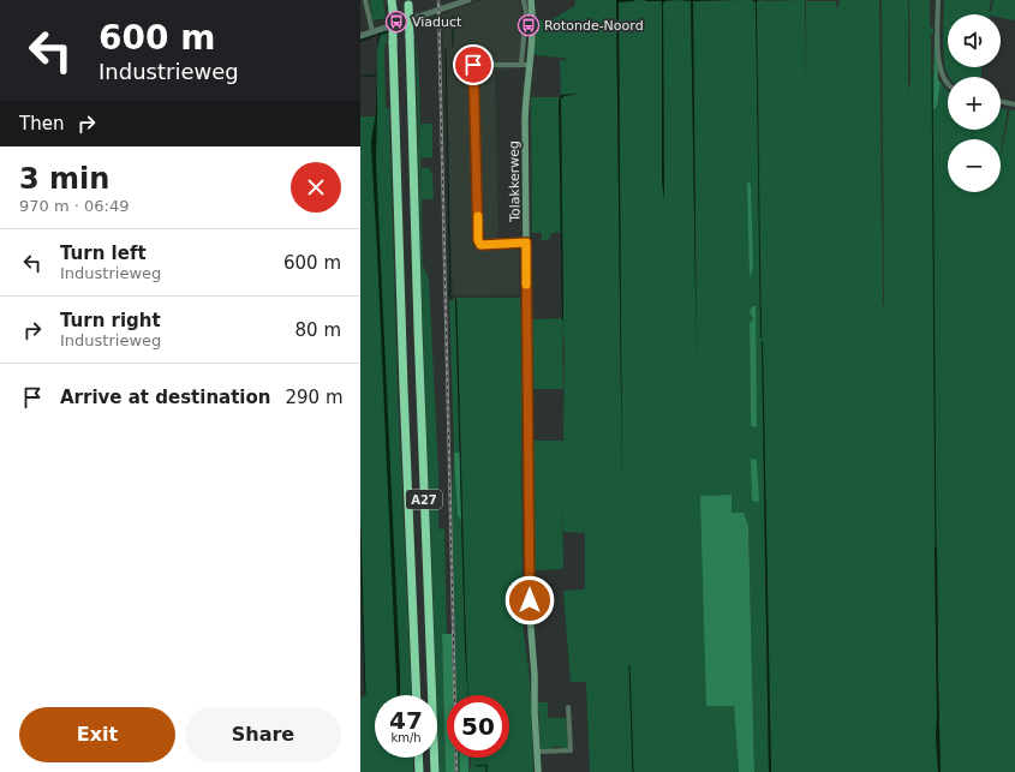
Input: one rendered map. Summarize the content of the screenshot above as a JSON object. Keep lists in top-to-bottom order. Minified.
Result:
{"streets":{"highway":["A27"],"main road":["Tolakkerweg"]},"places":{"bus stop":["Viaduct","Rotonde-Noord"]},"page":{"turn":["600 m","Industrieweg"],"map_buttons":["+","−"],"then":"Then","heading":["3 min","970 m · 06:49"],"list":[{"name":"Turn left","note":"Industrieweg","value":"600 m"},{"name":"Turn right","note":"Industrieweg","value":"80 m"},{"name":"Arrive at destination","value":"290 m"}],"speed":"47 km/h","limit":"50","buttons":["Exit","Share"]}}
